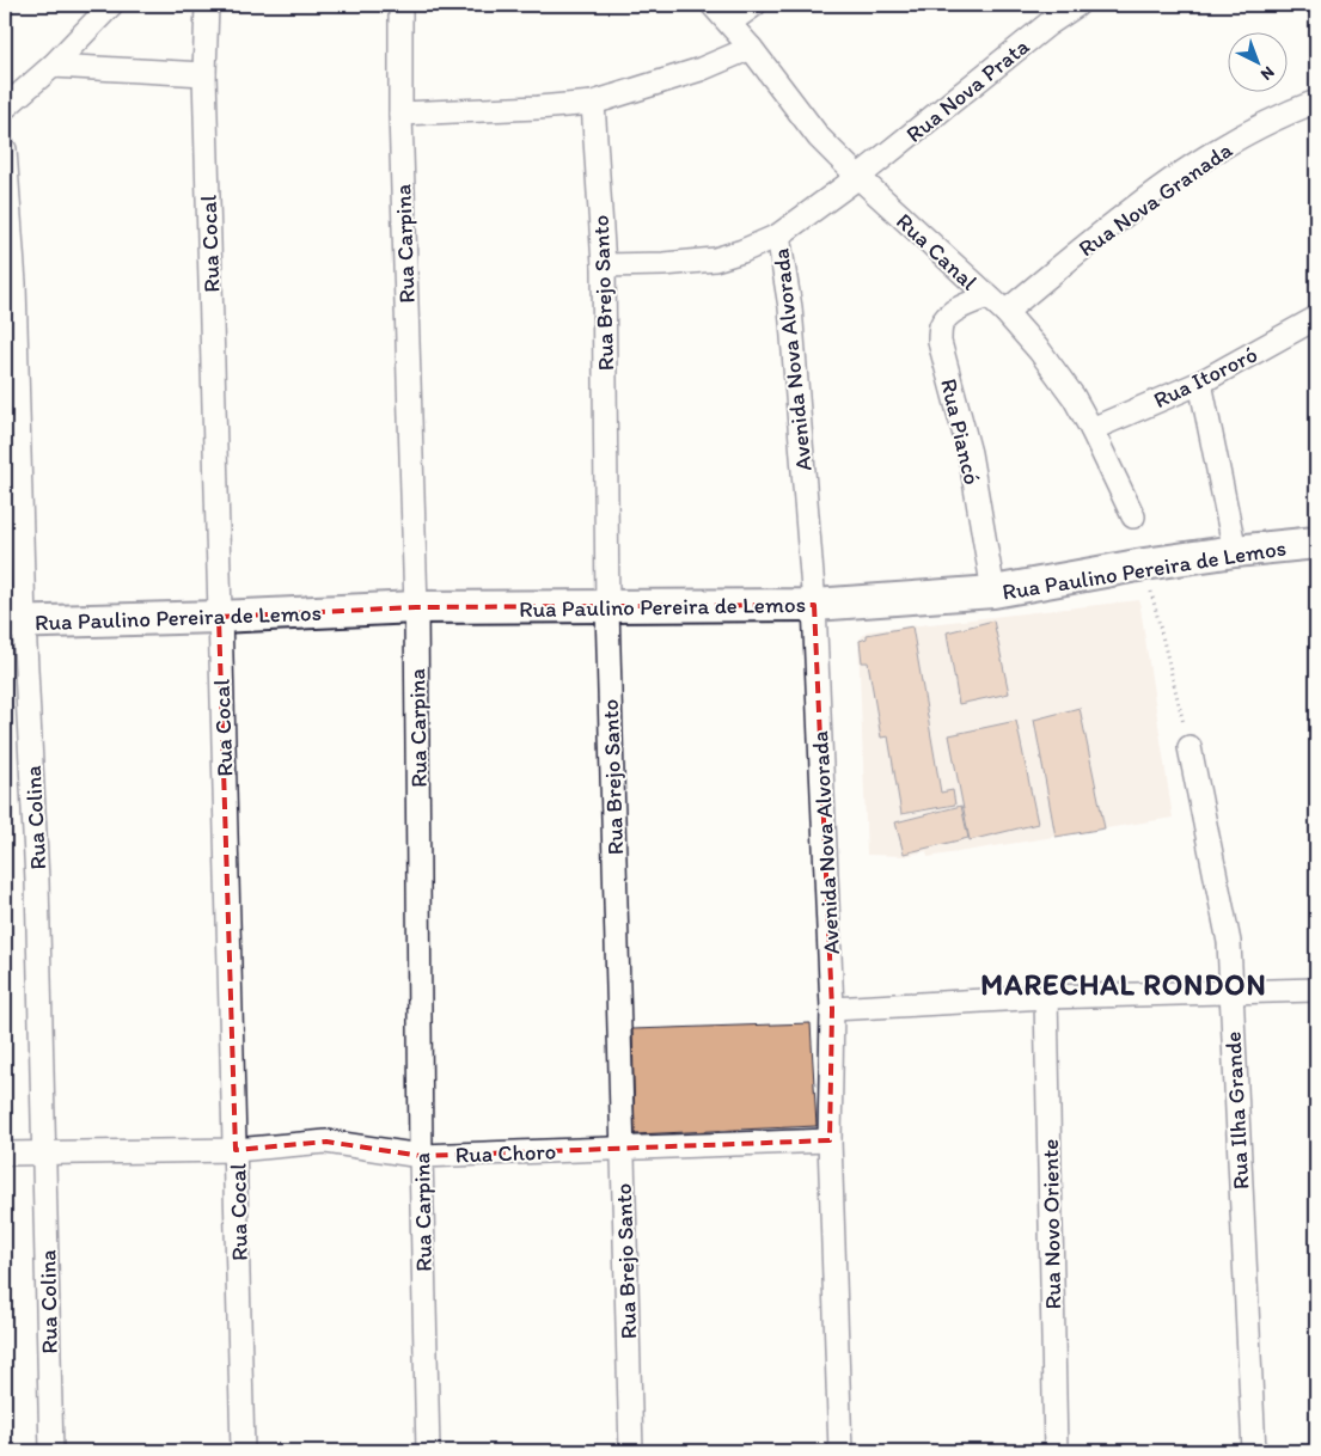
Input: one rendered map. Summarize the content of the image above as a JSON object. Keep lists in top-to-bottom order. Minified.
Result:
{"streets":{"street":["Rua Nova Prata","Rua Nova Granada","Rua Cocal","Rua Carpina","Rua Canal","Rua Brejo Santo","Avenida Nova Alvorada","Rua Itororó","Rua Piancó","Rua Paulino Pereira de Lemos","Rua Colina","Rua Ilha Grande","Rua Choro","Rua Novo Oriente"]},"crossings":[["Rua Nova Prata","Rua Canal"],["Rua Nova Prata","Rua Brejo Santo"],["Rua Nova Prata","Avenida Nova Alvorada"],["Rua Nova Granada","Rua Canal"],["Rua Cocal","Rua Paulino Pereira de Lemos"],["Rua Cocal","Rua Choro"],["Rua Carpina","Rua Paulino Pereira de Lemos"],["Rua Carpina","Rua Choro"],["Rua Canal","Rua Itororó"],["Rua Canal","Rua Piancó"],["Rua Brejo Santo","Rua Paulino Pereira de Lemos"],["Rua Brejo Santo","Rua Choro"],["Avenida Nova Alvorada","Rua Paulino Pereira de Lemos"],["Avenida Nova Alvorada","Rua Choro"],["Rua Piancó","Rua Paulino Pereira de Lemos"],["Rua Paulino Pereira de Lemos","Rua Colina"],["Rua Colina","Rua Choro"]],"districts":["MARECHAL RONDON"],"north":"bottom right"}
